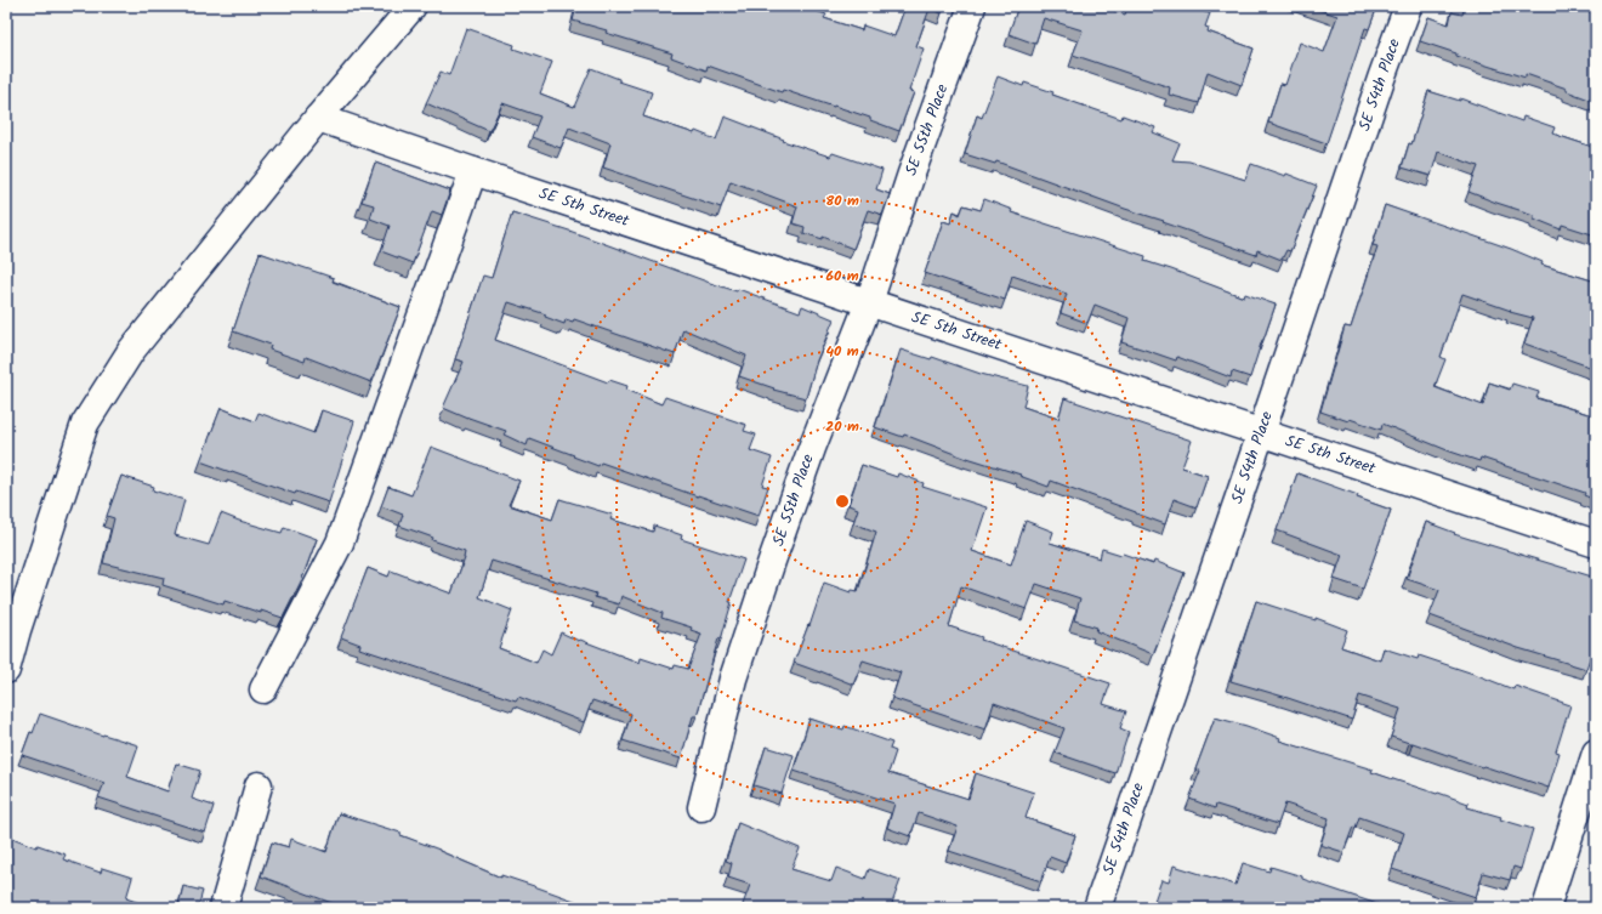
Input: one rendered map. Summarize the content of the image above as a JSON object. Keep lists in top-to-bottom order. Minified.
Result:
{"streets":{"street":["SE 54th Place","SE 55th Place","SE 5th Street"]},"crossings":[["SE 54th Place","SE 5th Street"],["SE 55th Place","SE 5th Street"]],"rings":["80 m","60 m","40 m","20 m"]}
